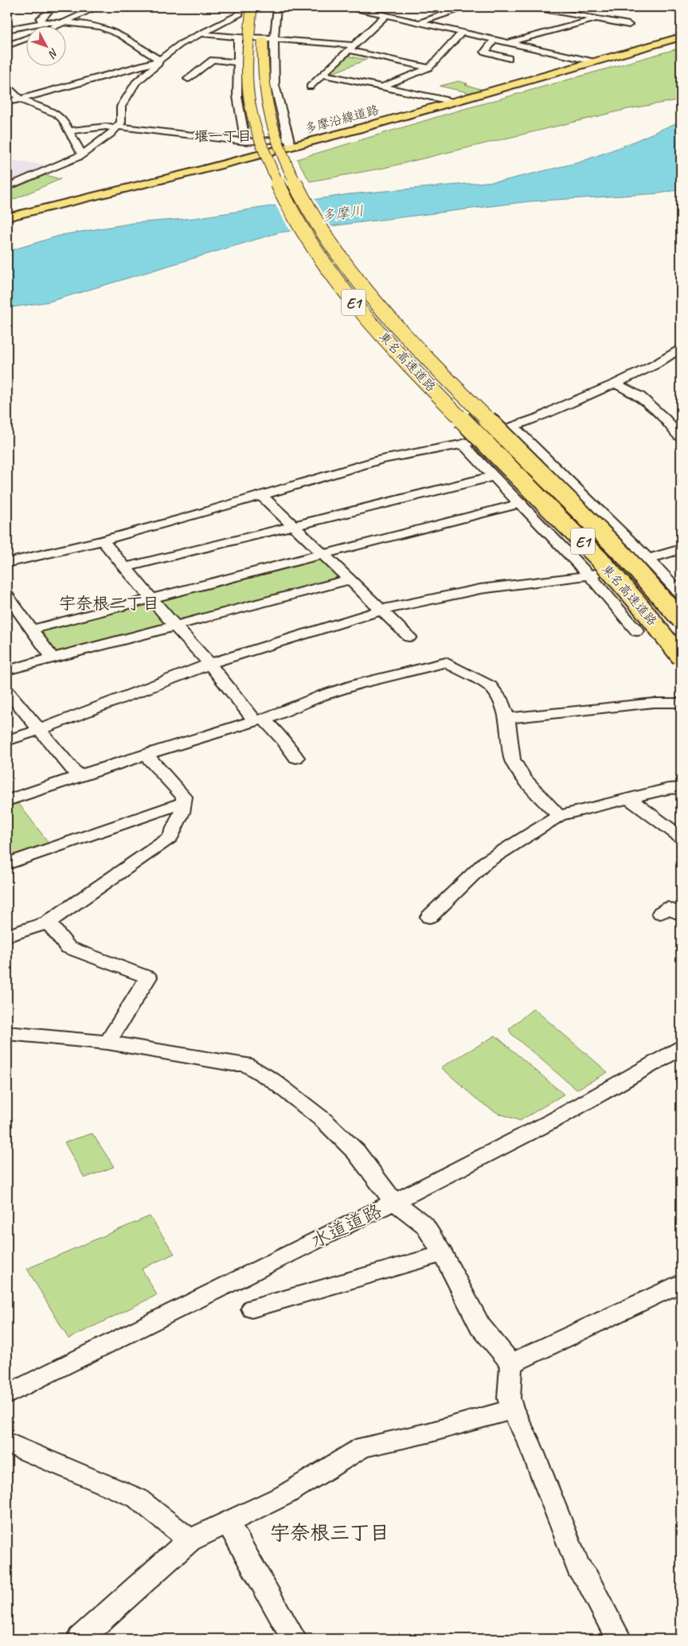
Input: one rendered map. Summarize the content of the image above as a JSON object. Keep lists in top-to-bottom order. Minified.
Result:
{"streets":{"highway":["E1","東名高速道路"],"main road":["多摩沿線道路"],"street":["水道道路"]},"districts":["堰一丁目","宇奈根二丁目","宇奈根三丁目"],"water":["多摩川"],"north":"bottom right"}
